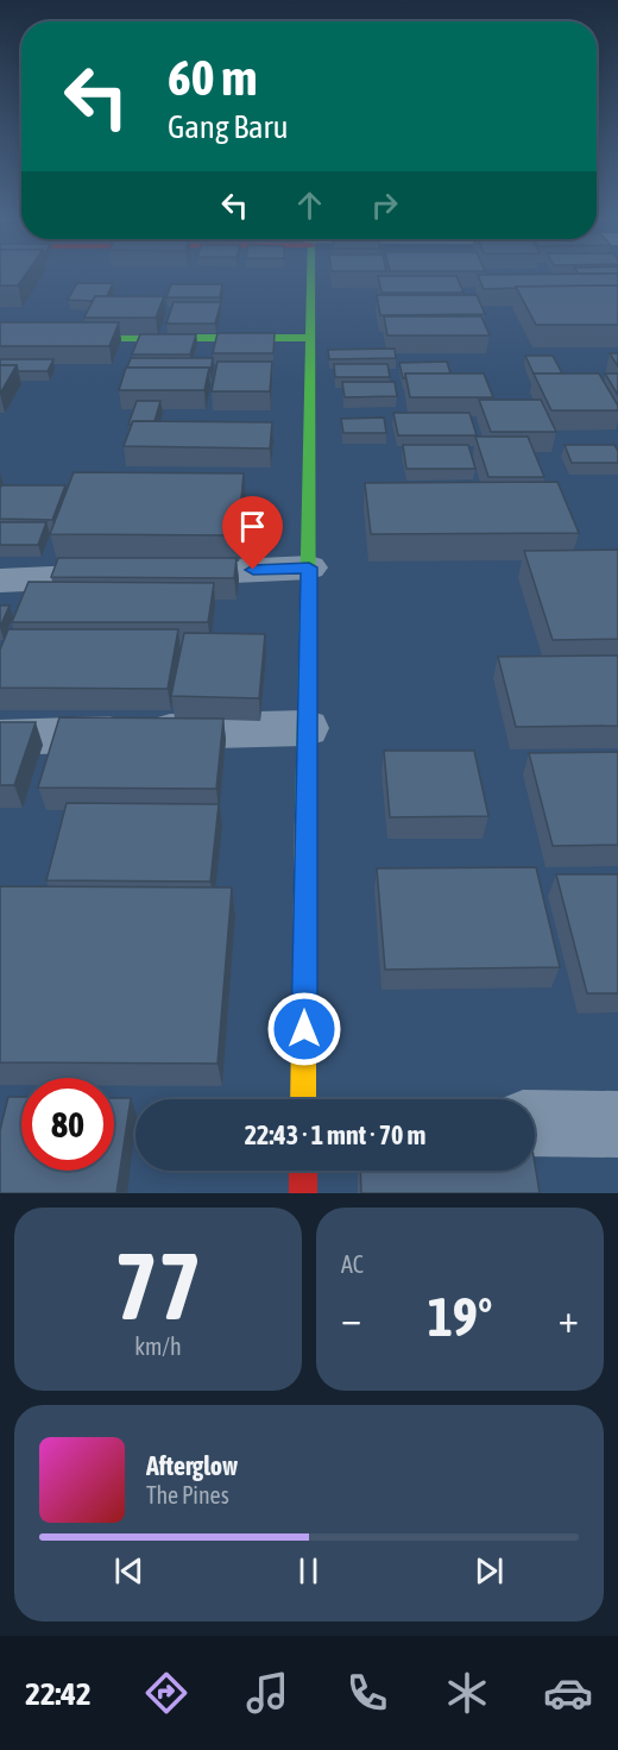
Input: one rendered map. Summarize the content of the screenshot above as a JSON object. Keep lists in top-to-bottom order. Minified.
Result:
{"page":{"turn":["60 m","Gang Baru"],"limit":"80","trip":"22:43 · 1 mnt · 70 m","tile":[["77","km/h"],"AC"],"heat":["−","19°","+"],"song":["Afterglow","The Pines"],"tabs":"22:42"}}
